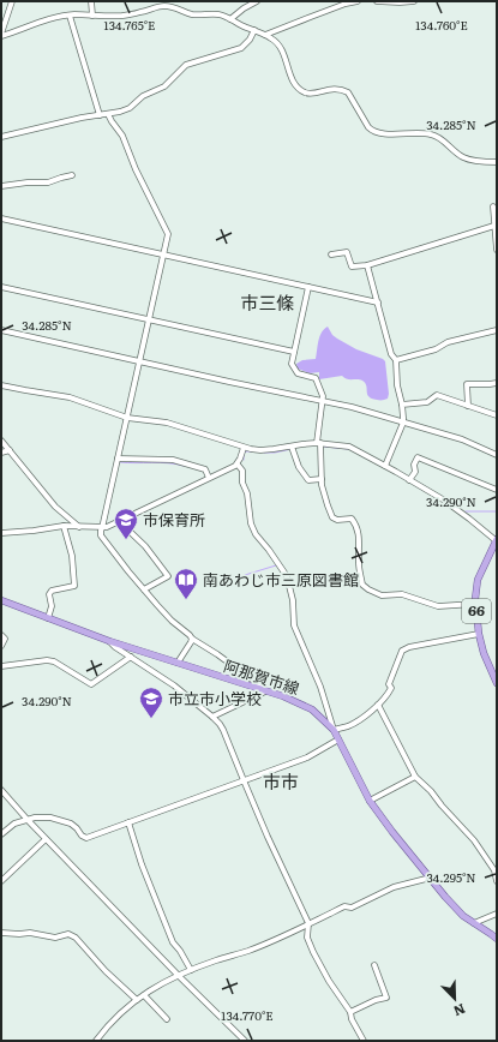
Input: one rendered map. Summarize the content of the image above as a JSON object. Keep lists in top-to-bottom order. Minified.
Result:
{"streets":{"main road":["66","阿那賀市線"]},"districts":["市三條","市市"],"places":{"school or university":["市保育所","市立市小学校"],"library":["南あわじ市三原図書館"]},"north":"bottom right","coordinates":["134.765°E","134.760°E","34.285°N","34.290°N","34.295°N","134.770°E"]}
